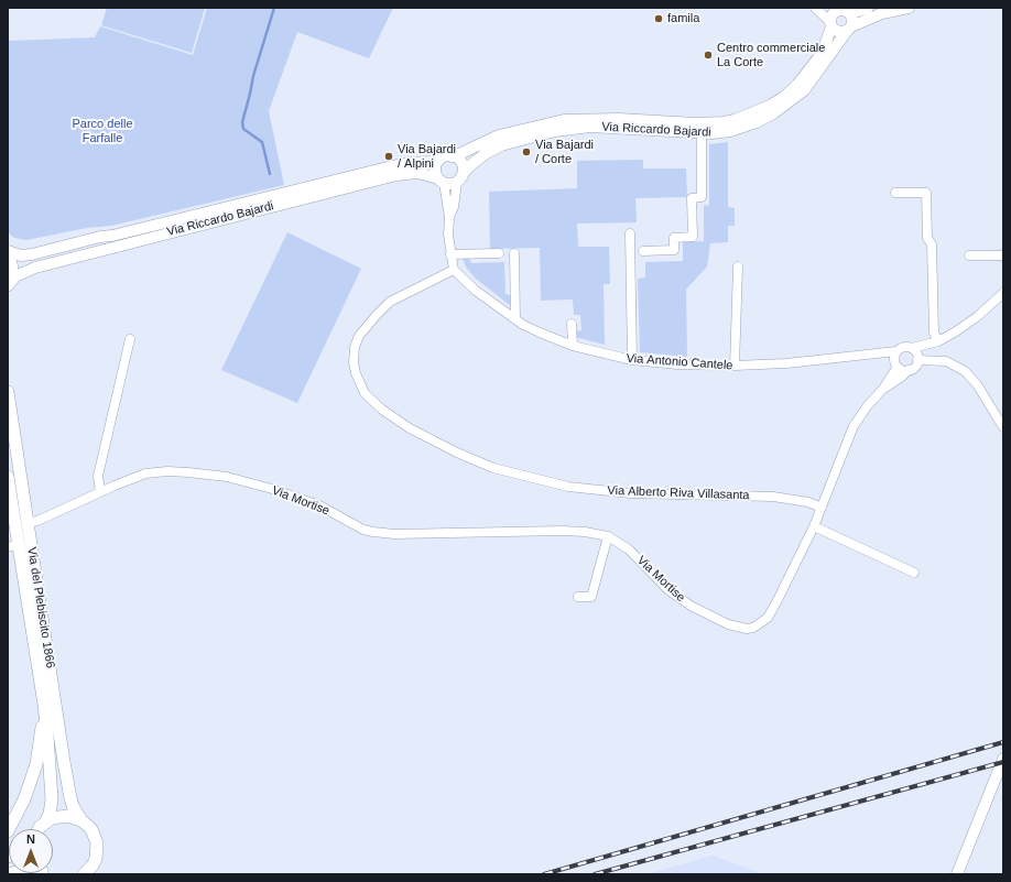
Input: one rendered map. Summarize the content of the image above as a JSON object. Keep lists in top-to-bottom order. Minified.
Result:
{"streets":{"main road":["Via del Plebiscito 1866"],"street":["Via Riccardo Bajardi","Via Antonio Cantele","Via Alberto Riva Villasanta","Via Mortise"]},"crossings":[["Via Antonio Cantele","Via Alberto Riva Villasanta"],["Via Antonio Cantele","Via Mortise"],["Via Alberto Riva Villasanta","Via Mortise"],["Via Mortise","Via del Plebiscito 1866"]],"parks":["Parco delle Farfalle"],"places":["famila","Centro commerciale La Corte","Via Bajardi / Corte","Via Bajardi / Alpini"],"north":"top"}
